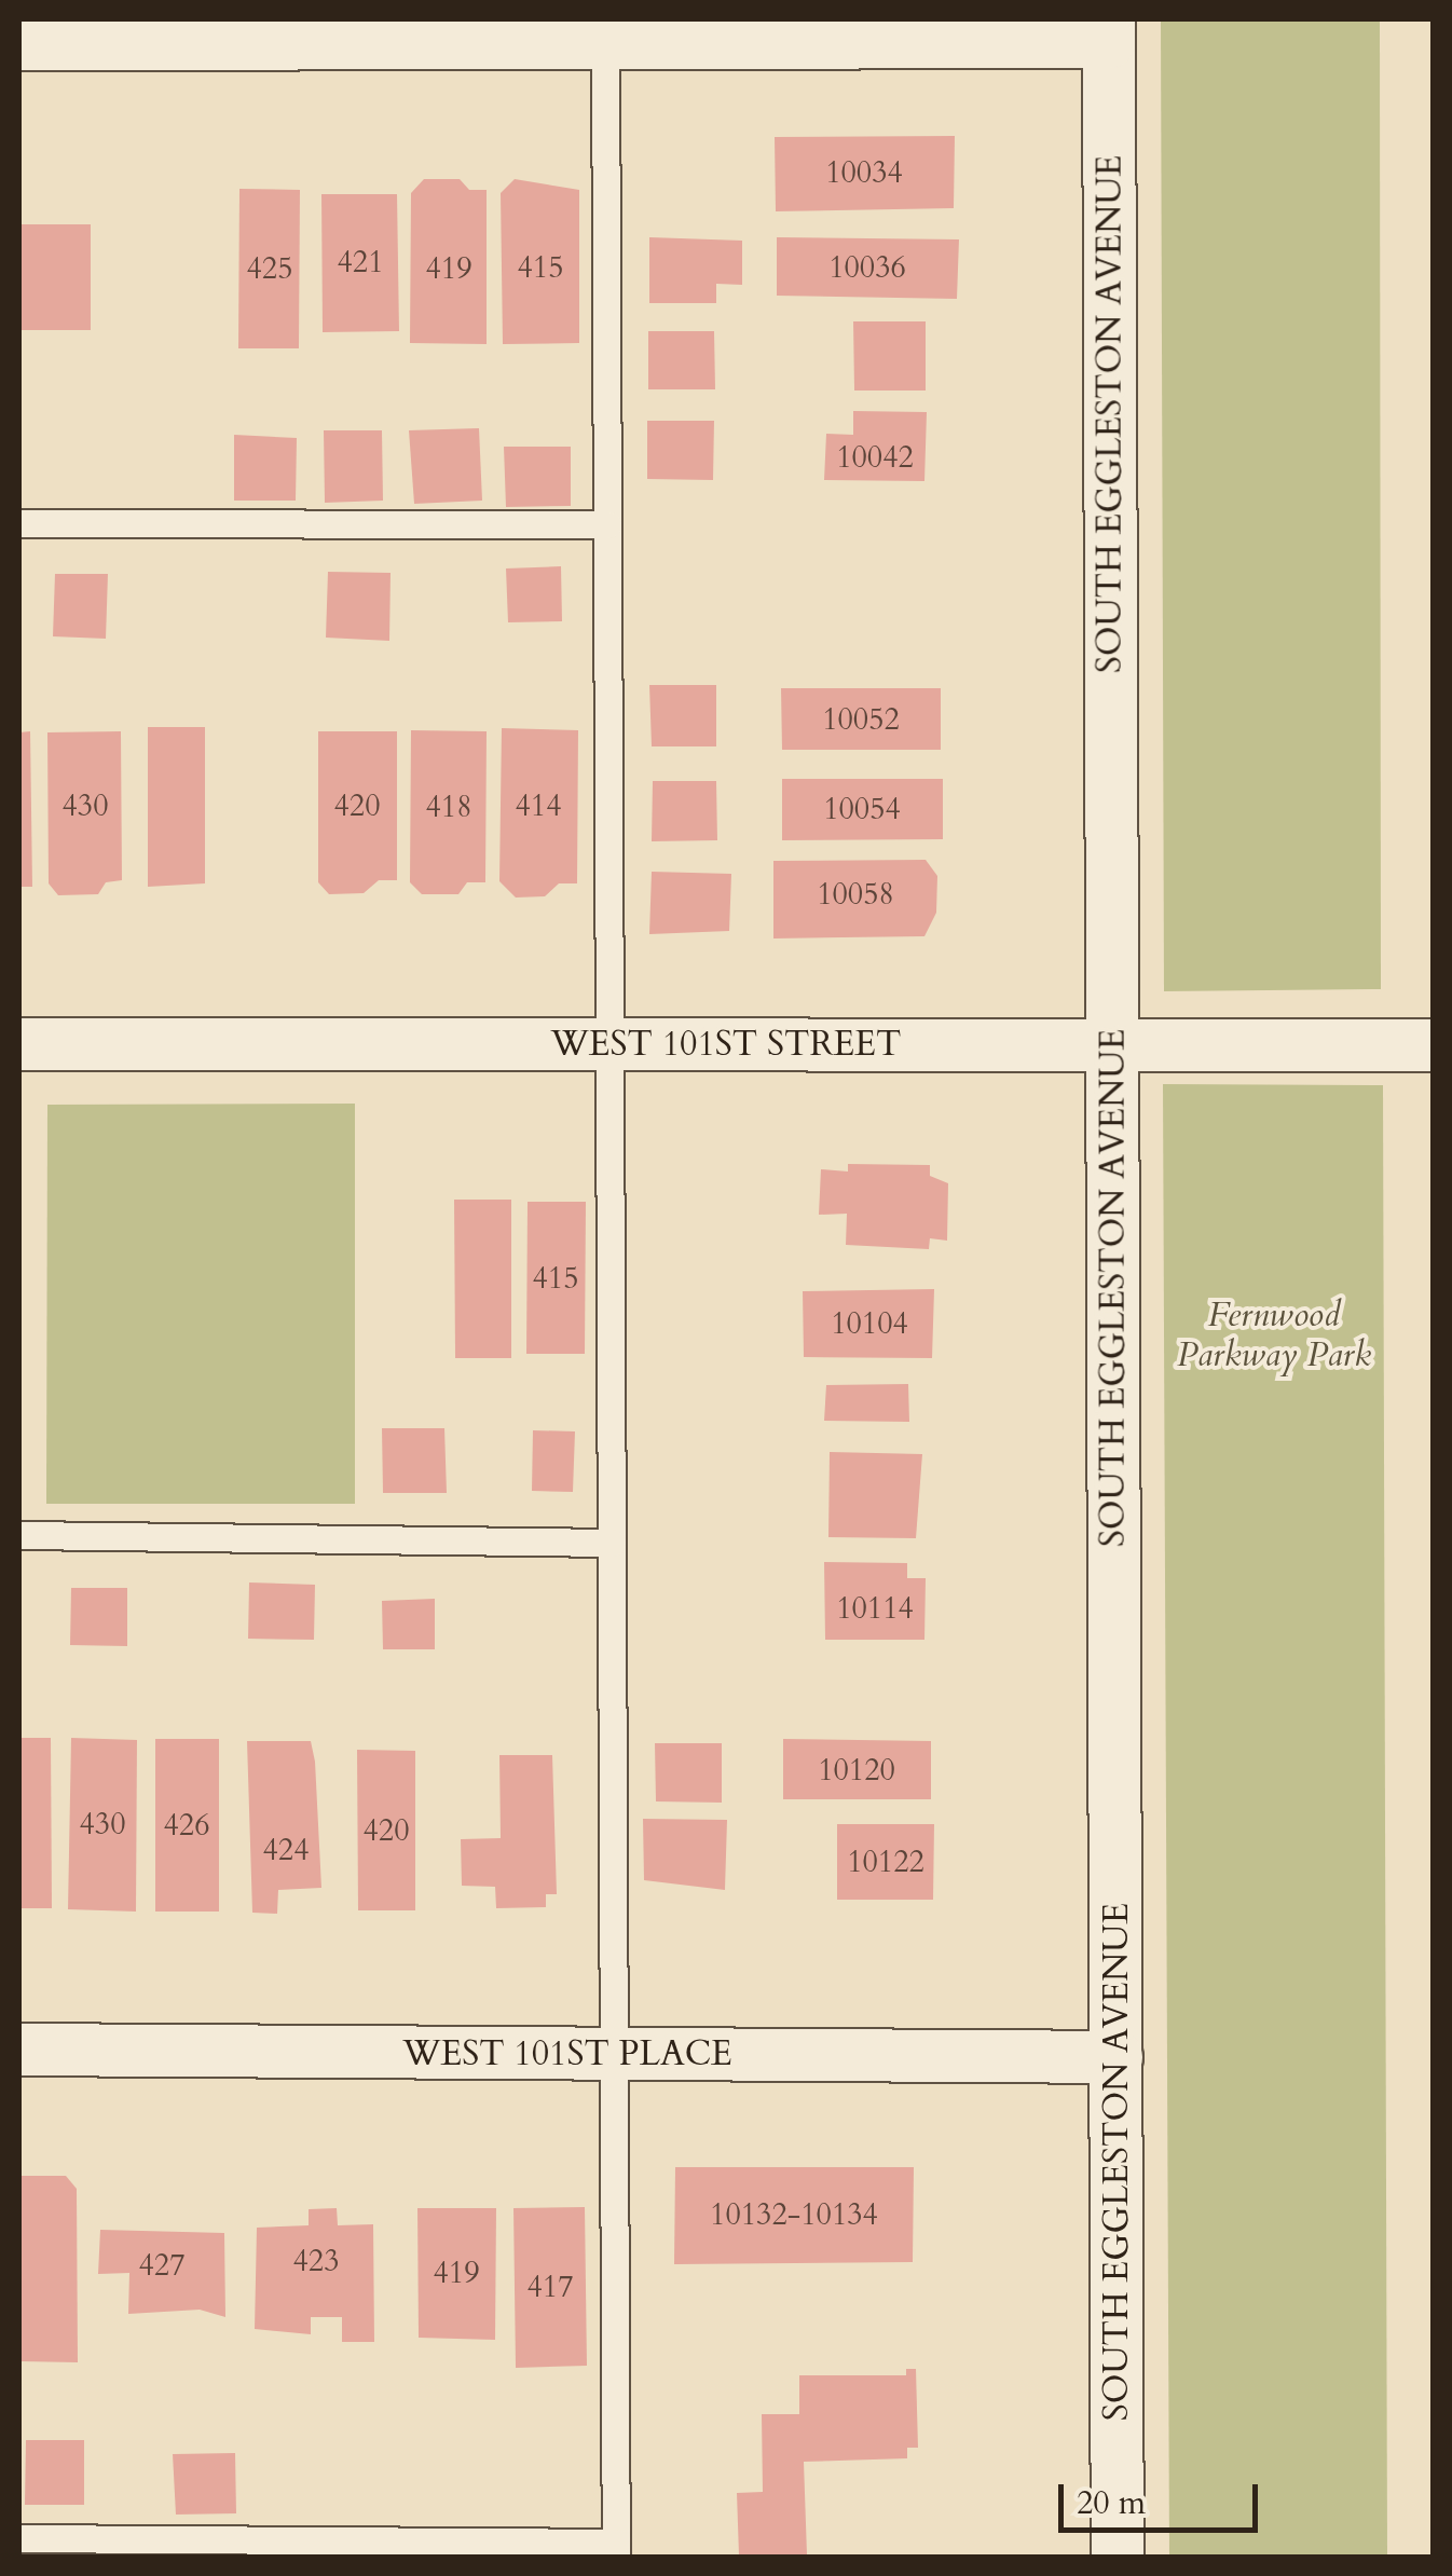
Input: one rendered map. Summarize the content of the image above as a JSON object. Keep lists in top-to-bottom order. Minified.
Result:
{"streets":{"street":["SOUTH EGGLESTON AVENUE","WEST 101ST STREET","WEST 101ST PLACE"]},"crossings":[["SOUTH EGGLESTON AVENUE","WEST 101ST STREET"],["SOUTH EGGLESTON AVENUE","WEST 101ST PLACE"]],"parks":["Fernwood Parkway Park"],"house_numbers":["10034","421","415","10036","425","419","10042","10052","430","420","414","418","10054","10058","415","10104","10114","10120","430","426","420","424","10122","10132-10134","423","427","419","417"],"scale_bar":"20 m"}
